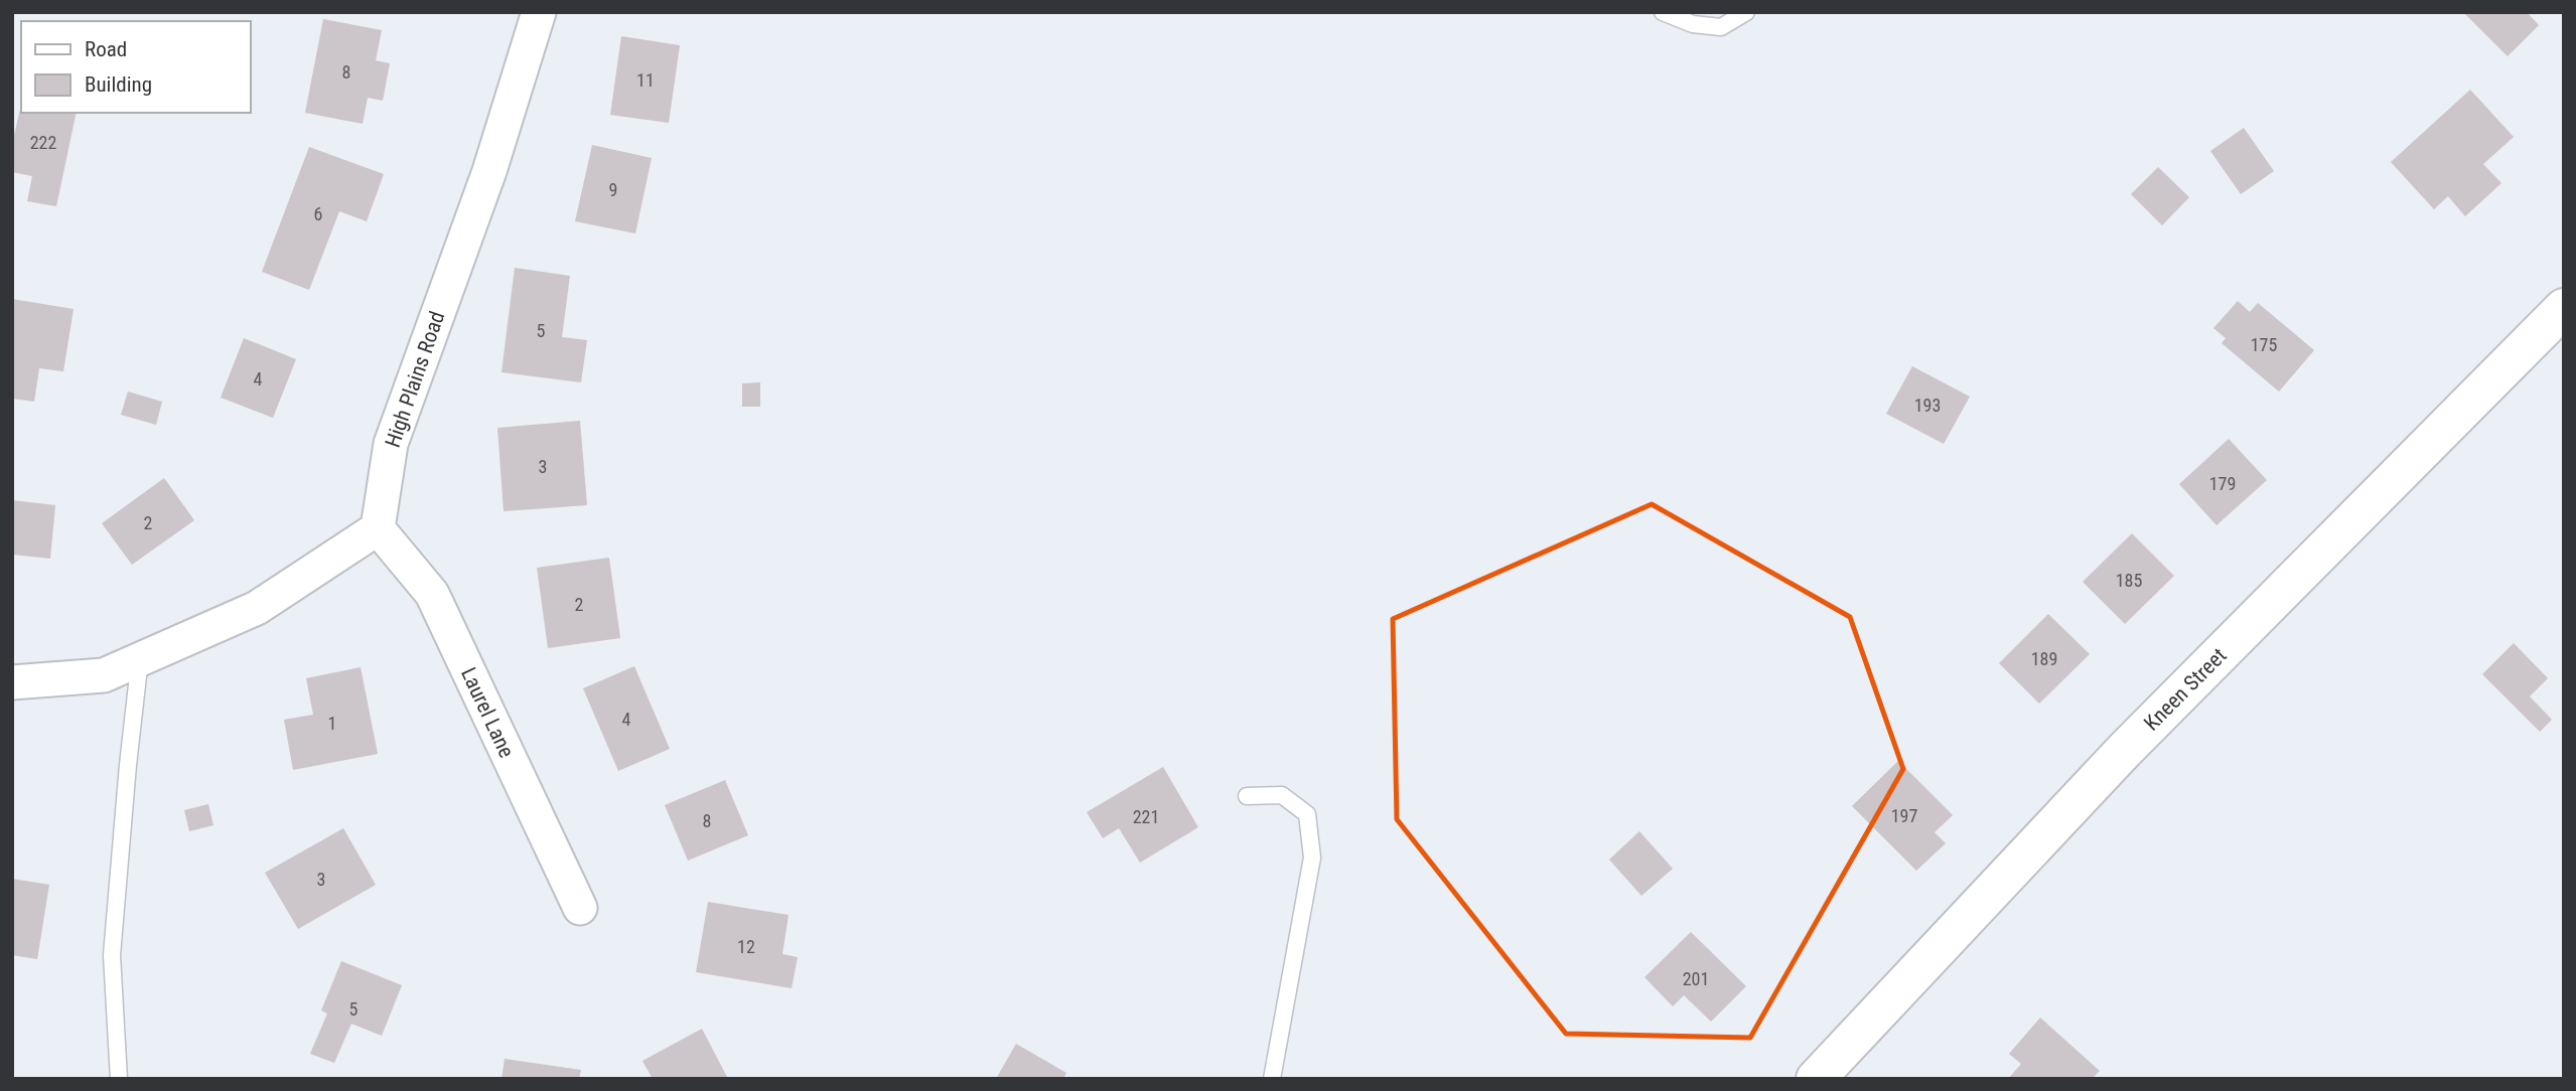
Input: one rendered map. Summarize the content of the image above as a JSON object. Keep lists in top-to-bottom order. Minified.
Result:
{"streets":{"street":["High Plains Road","Kneen Street","Laurel Lane"]},"crossings":[["High Plains Road","Laurel Lane"]],"house_numbers":["8","11","222","9","6","5","175","4","193","3","179","2","185","2","189","4","1","197","221","8","3","12","201","5"],"legend":["Road","Building"]}
